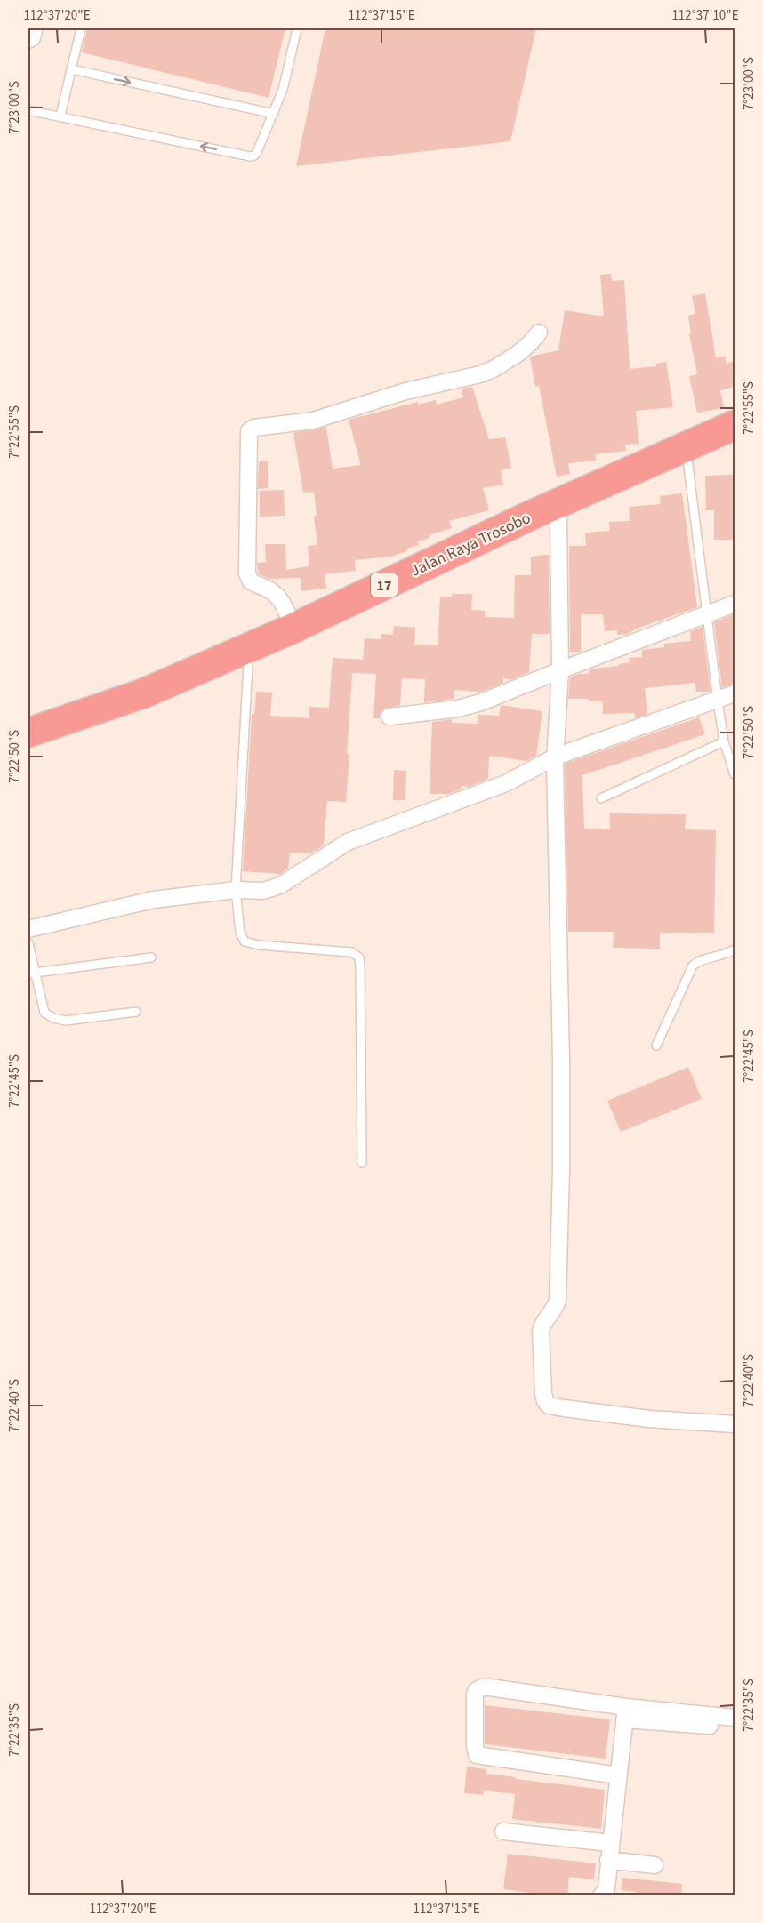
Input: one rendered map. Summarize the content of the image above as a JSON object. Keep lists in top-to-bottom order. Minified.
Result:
{"streets":{"highway":["Jalan Raya Trosobo","17"]},"coordinates":["112°37'20\"E","112°37'15\"E","112°37'10\"E","7°23'00\"S","7°22'55\"S","7°22'50\"S","7°22'45\"S","7°22'40\"S","7°22'35\"S"]}
